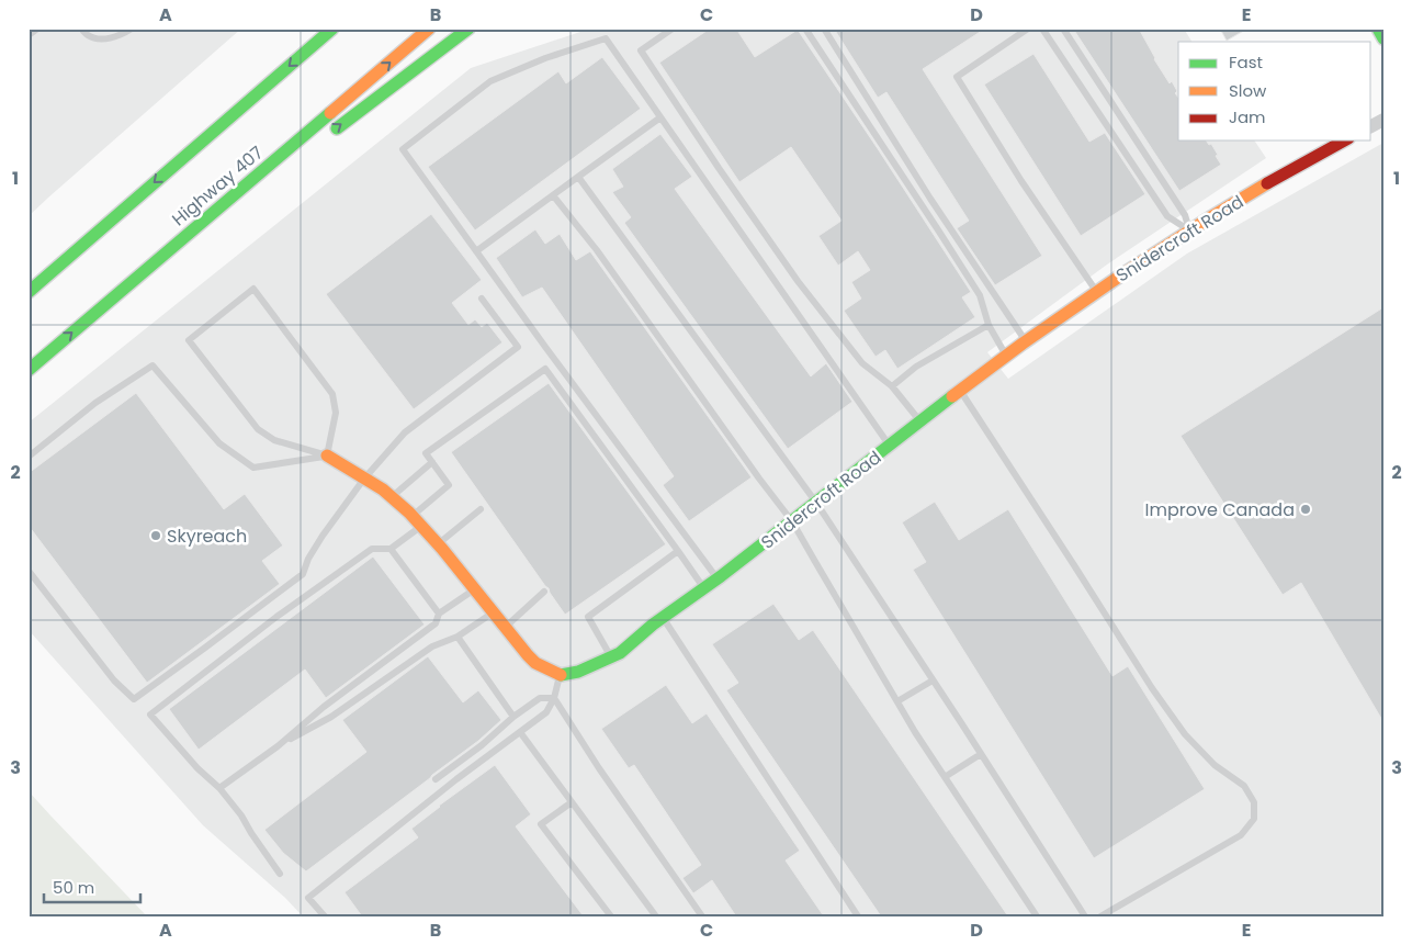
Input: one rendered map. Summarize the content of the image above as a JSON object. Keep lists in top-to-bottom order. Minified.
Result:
{"streets":{"main road":["Highway 407","Snidercroft Road"]},"places":["Improve Canada","Skyreach"],"legend":["Fast","Slow","Jam"],"scale_bar":"50 m","grid":{"columns":["A","B","C","D","E"],"rows":["1","2","3"]}}
